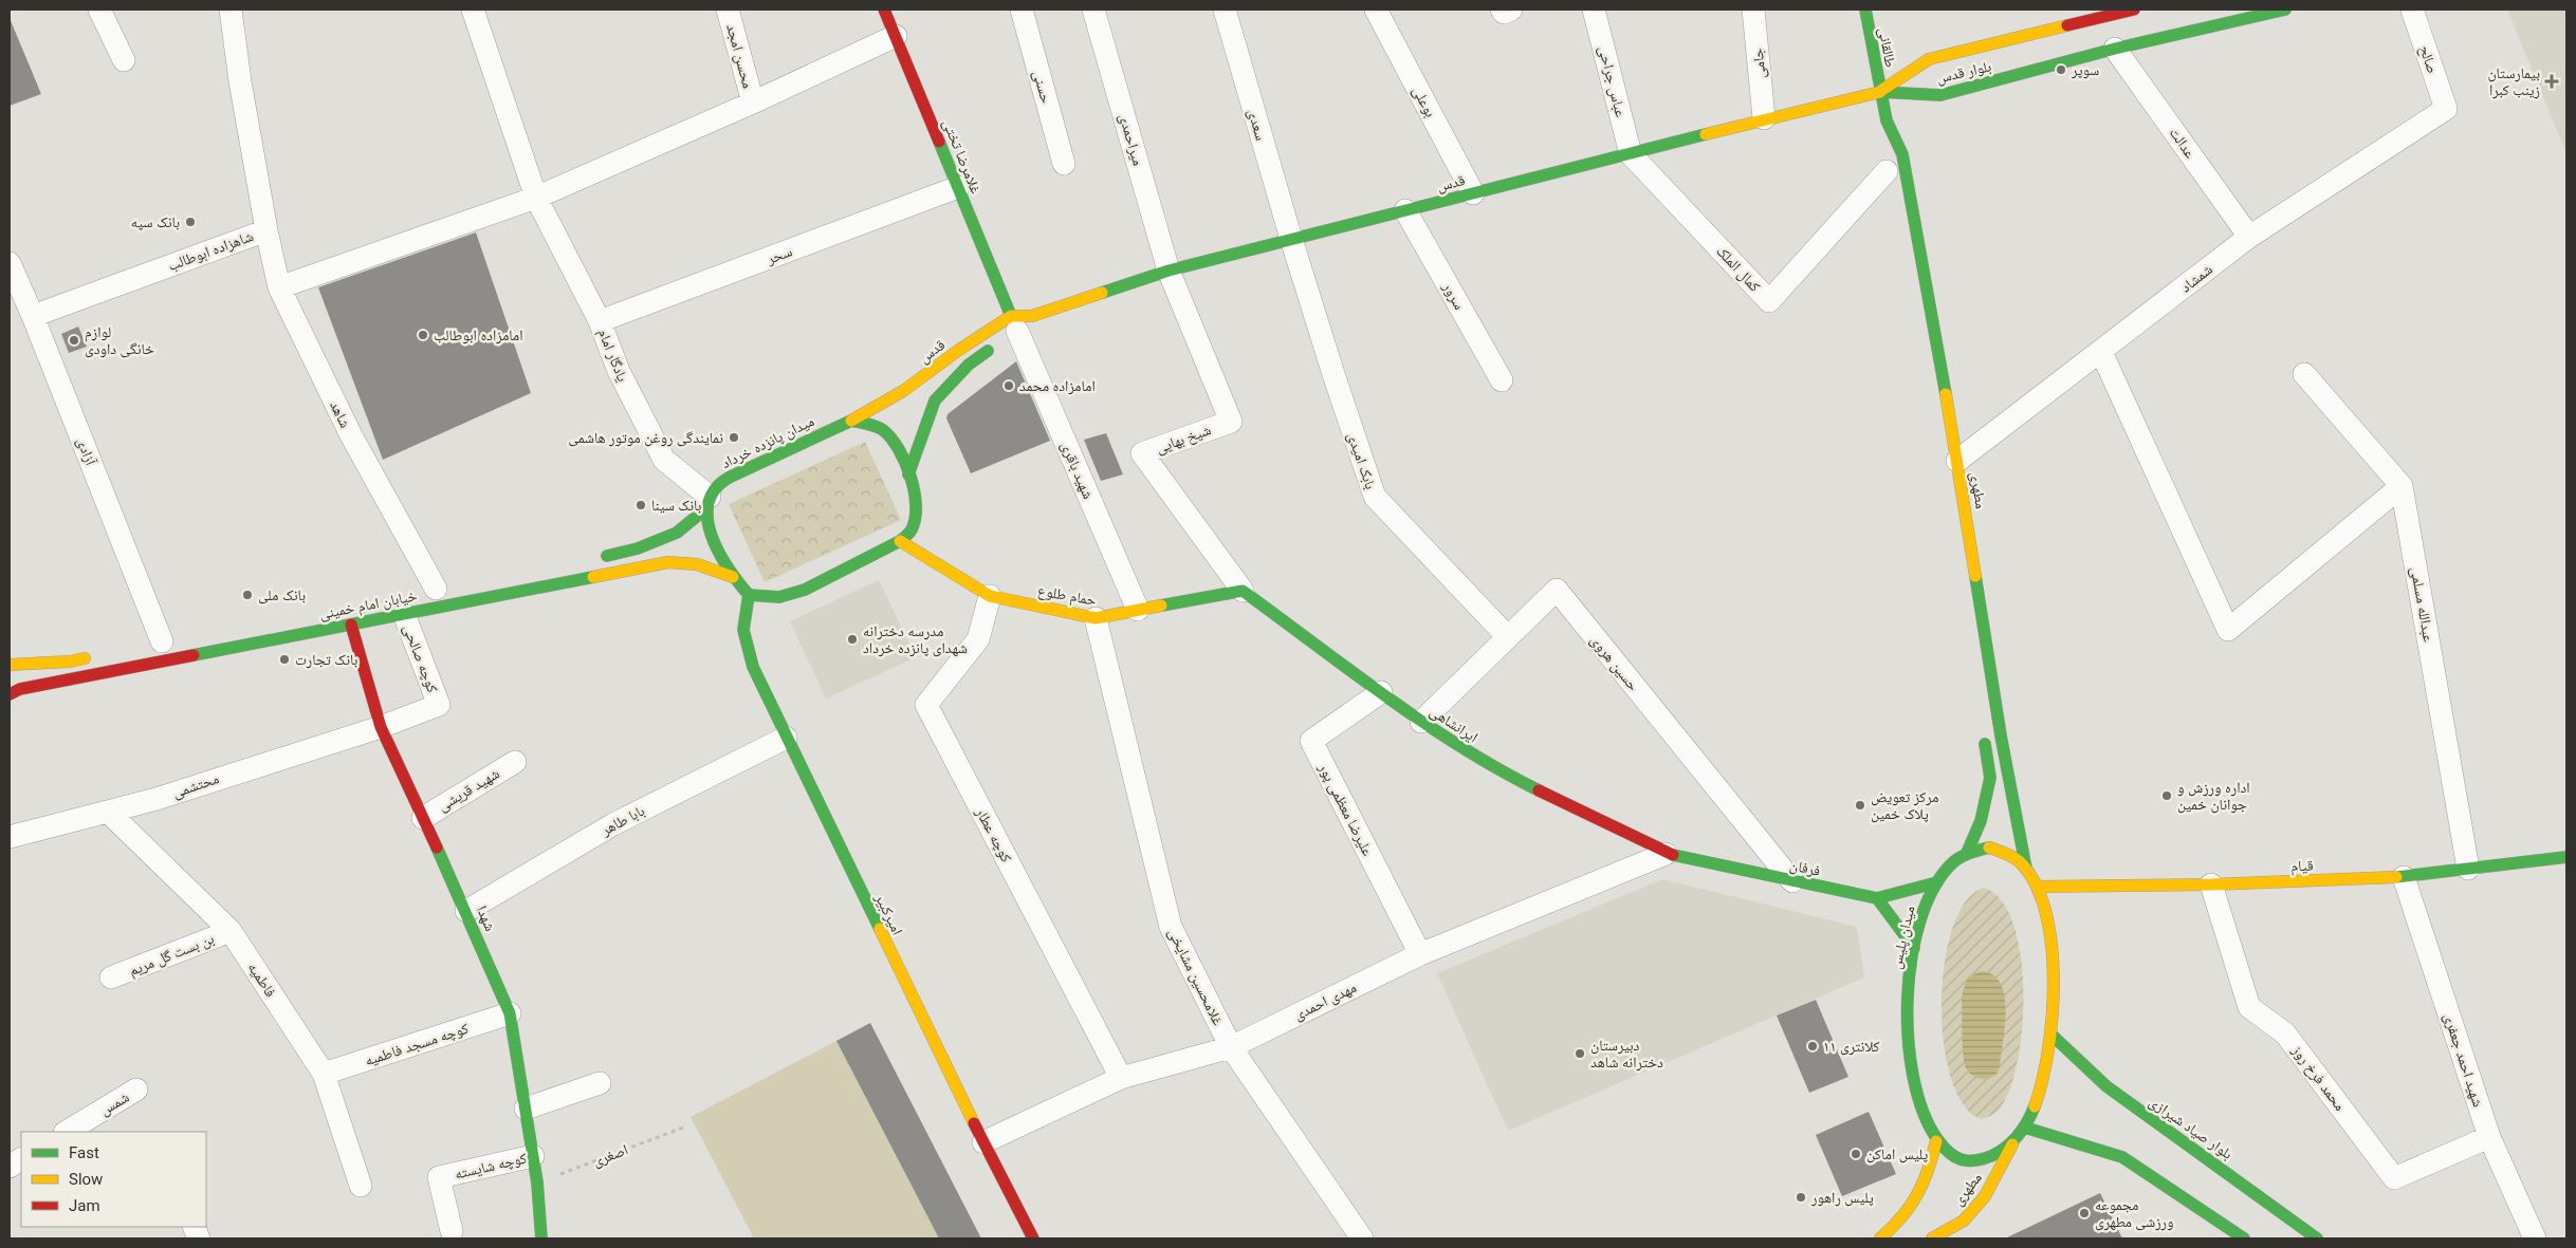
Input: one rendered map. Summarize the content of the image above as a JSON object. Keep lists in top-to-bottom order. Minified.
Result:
{"streets":{"main road":["طالقانی","بلوار قدس","غلامرضا تختی","قدس","میدان پانزده خرداد","مطهری","حمام طلوع","خیابان امام خمینی","ایرانشاهی","قیام","فرفان","امیرکبیر","شهدا","میدان پلیس","بلوار صیاد شیرازی"],"street":["محسن امجد","صالح","جامی","عباس جراحی","حسنی","بوعلی","سعدی","میراحمدی","عدالت","شاهزاده ابوطالب","سحر","کمال الملک","شمشاد","سرور","یادگار امام","شاهد","شیخ بهایی","آزادی","بابک امیدی","شهید باقری","عبدالله مسلمی","کوچه صالحی","حسین هروی","محتشمی","شهید قریشی","علیرضا معظمی پور","بابا طاهر","کوچه عطار","بن بست گل مریم","غلامحسین مشایخی","فاطمیه","مهدی احمدی","کوچه مسجد فاطمیه","شهید احمد جعفری","محمد فرخ روز","شمس","کوچه شایسته"],"path":["اصغری"]},"crossings":[["طالقانی","بلوار قدس"],["طالقانی","قدس"],["طالقانی","مطهری"],["صالح","شمشاد"],["جامی","قدس"],["بلوار قدس","عدالت"],["بلوار قدس","قدس"],["بلوار قدس","مطهری"],["عباس جراحی","قدس"],["عباس جراحی","کمال الملک"],["بوعلی","قدس"],["سعدی","قدس"],["سعدی","بابک امیدی"],["میراحمدی","قدس"],["میراحمدی","شیخ بهایی"],["عدالت","شمشاد"],["غلامرضا تختی","قدس"],["غلامرضا تختی","سحر"],["غلامرضا تختی","شهید باقری"],["قدس","کمال الملک"],["قدس","سرور"],["قدس","شیخ بهایی"],["قدس","میدان پانزده خرداد"],["قدس","بابک امیدی"],["قدس","شهید باقری"],["قدس","مطهری"],["شاهزاده ابوطالب","شاهد"],["شاهزاده ابوطالب","آزادی"],["سحر","یادگار امام"],["شمشاد","مطهری"],["یادگار امام","میدان پانزده خرداد"],["شیخ بهایی","حمام طلوع"],["شیخ بهایی","ایرانشاهی"],["بابک امیدی","حسین هروی"],["شهید باقری","حمام طلوع"],["مطهری","میدان پلیس"],["حمام طلوع","ایرانشاهی"],["حمام طلوع","کوچه عطار"],["حمام طلوع","غلامحسین مشایخی"],["خیابان امام خمینی","کوچه صالحی"],["خیابان امام خمینی","شهدا"],["عبدالله مسلمی","قیام"],["کوچه صالحی","محتشمی"],["کوچه صالحی","شهدا"],["حسین هروی","ایرانشاهی"],["حسین هروی","فرفان"],["ایرانشاهی","علیرضا معظمی پور"],["ایرانشاهی","فرفان"],["ایرانشاهی","مهدی احمدی"],["محتشمی","شهدا"],["محتشمی","فاطمیه"],["شهید قریشی","شهدا"],["علیرضا معظمی پور","مهدی احمدی"],["بابا طاهر","امیرکبیر"],["بابا طاهر","شهدا"],["کوچه عطار","مهدی احمدی"],["قیام","میدان پلیس"],["قیام","شهید احمد جعفری"],["قیام","محمد فرخ روز"],["فرفان","میدان پلیس"],["فرفان","مهدی احمدی"],["امیرکبیر","مهدی احمدی"],["شهدا","کوچه مسجد فاطمیه"],["شهدا","اصغری"],["شهدا","کوچه شایسته"],["میدان پلیس","بلوار صیاد شیرازی"],["بن بست گل مریم","فاطمیه"],["غلامحسین مشایخی","مهدی احمدی"],["فاطمیه","کوچه مسجد فاطمیه"],["شهید احمد جعفری","محمد فرخ روز"]],"places":{"other":["سوپر","بانک سپه","امامزاده ابوطالب","لوازم خانگی داودی","امامزاده محمد","نمایندگی روغن موتور هاشمی","بانک سینا","بانک ملی","مدرسه دخترانه شهدای پانزده خرداد","بانک تجارت","اداره ورزش و جوانان خمین","مرکز تعویض پلاک خمین","کلانتری ۱۱","دبیرستان دخترانه شاهد","پلیس اماکن","پلیس راهور","مجموعه ورزشی مطهری"],"health":["بیمارستان زینب کبرا"]},"legend":["Fast","Slow","Jam"]}
